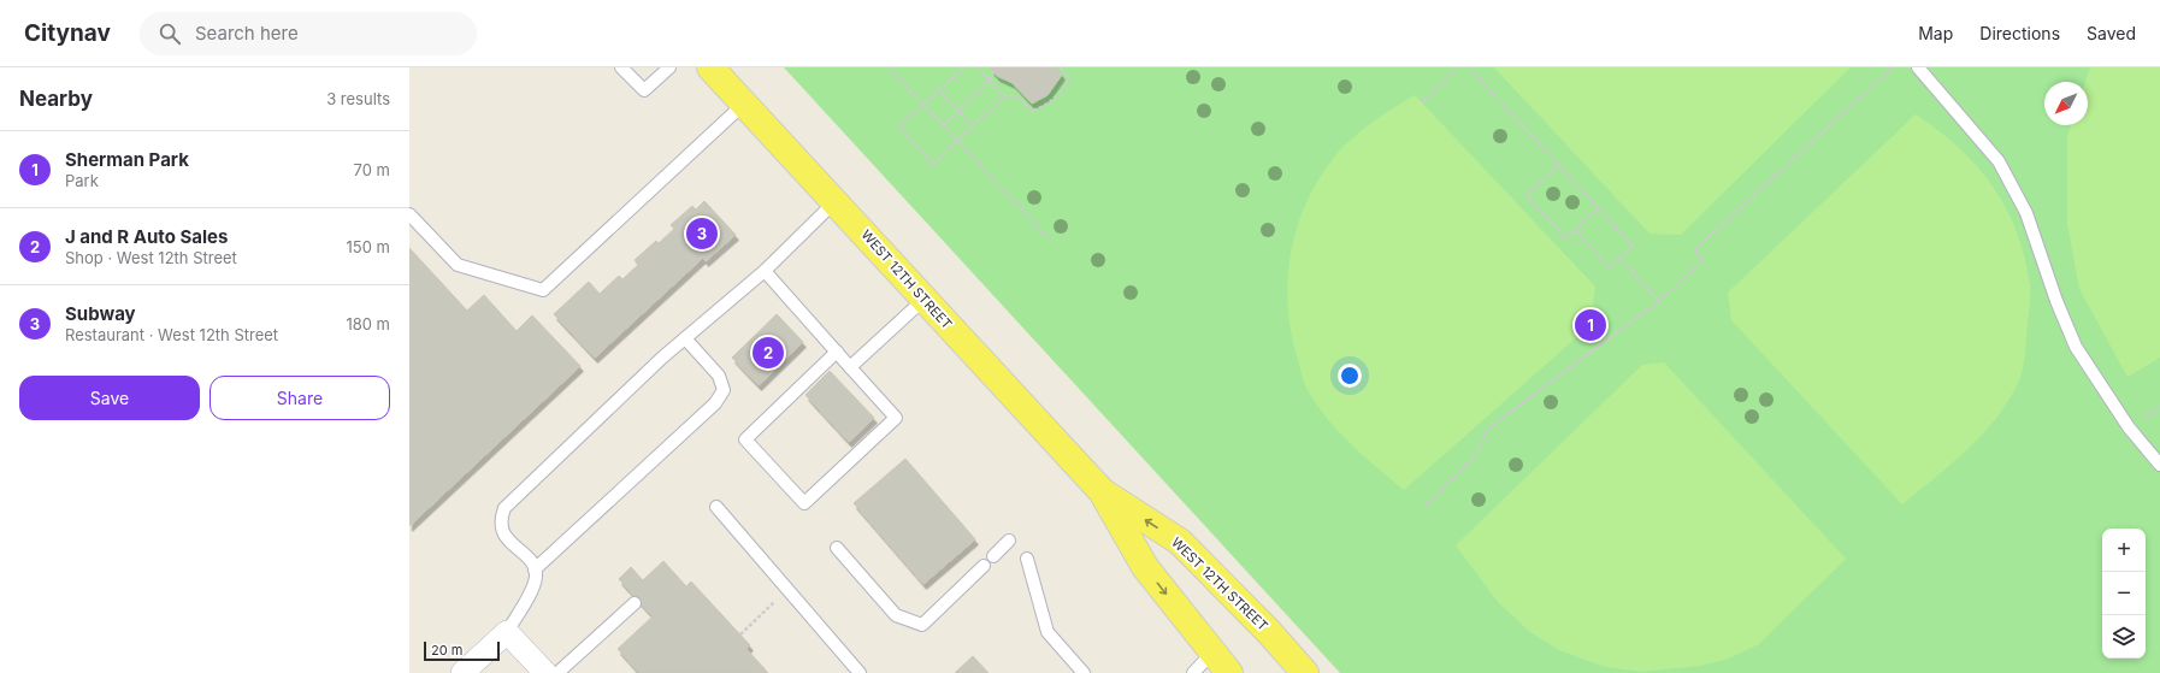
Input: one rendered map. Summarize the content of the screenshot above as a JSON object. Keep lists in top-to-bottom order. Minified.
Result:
{"streets":{"main road":["WEST 12TH STREET"]},"scale_bar":"20 m","north":"bottom left","page":{"header":"Citynav","search":"Search here","nav":["Map","Directions","Saved"],"heading":["Nearby","3 results"],"list":[{"mark":"1","name":"Sherman Park","note":"Park","value":"70 m"},{"mark":"2","name":"J and R Auto Sales","note":"Shop · West 12th Street","value":"150 m"},{"mark":"3","name":"Subway","note":"Restaurant · West 12th Street","value":"180 m"}],"pins":["3","1","2"],"buttons":["Save","Share"],"map_buttons":["+","−"],"scale":"20 m"}}
